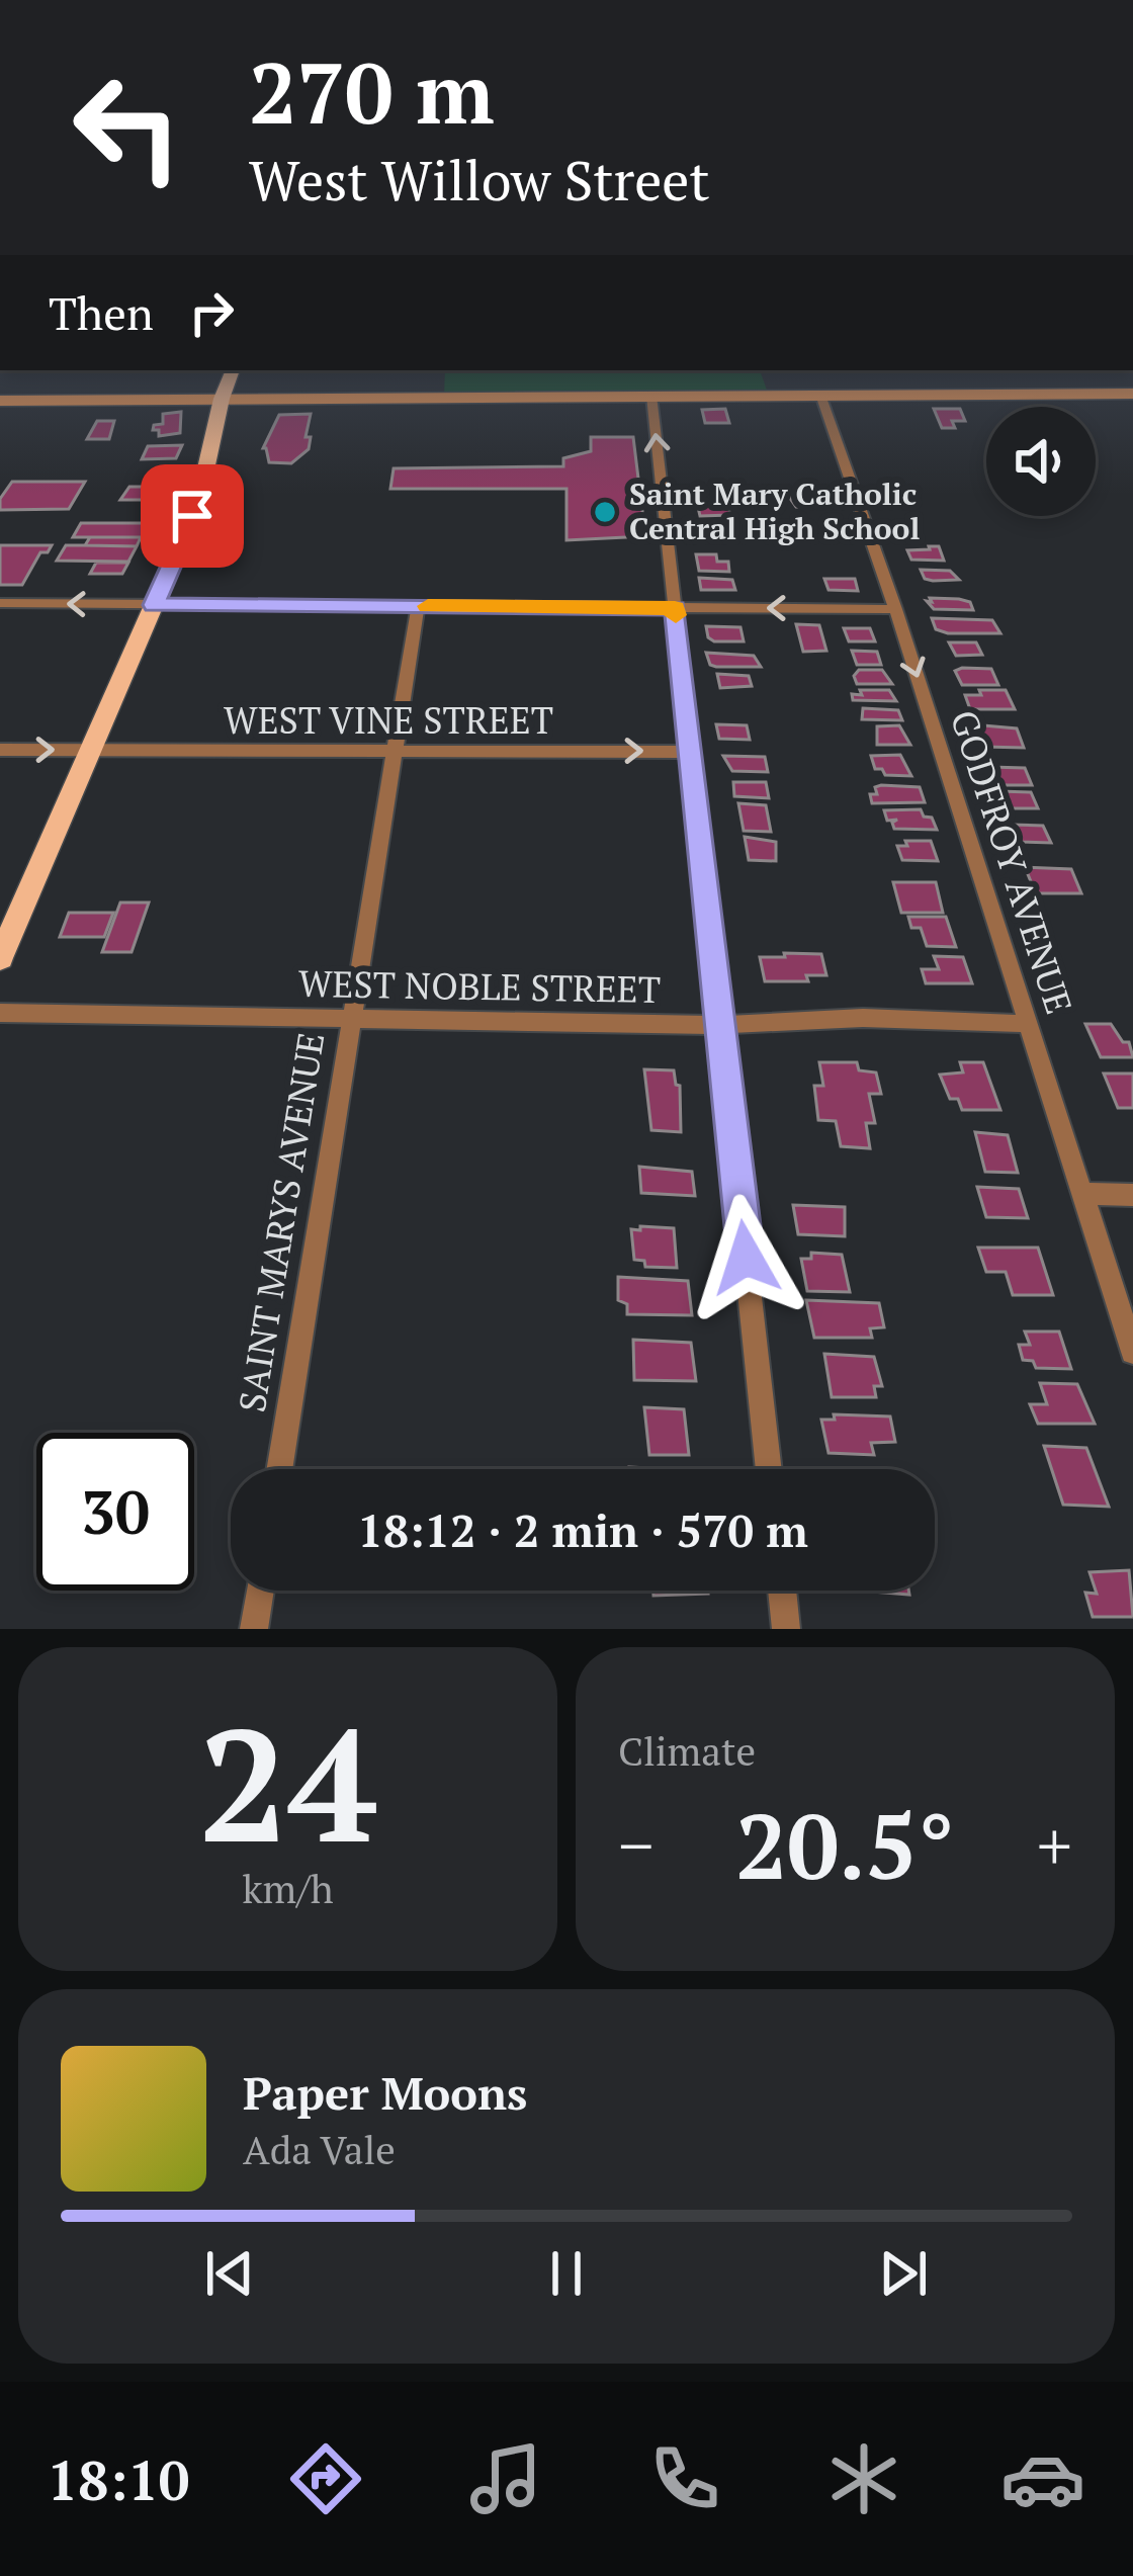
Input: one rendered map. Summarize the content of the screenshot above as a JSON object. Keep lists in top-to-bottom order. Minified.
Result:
{"streets":{"street":["WEST VINE STREET","GODFROY AVENUE","WEST NOBLE STREET","SAINT MARYS AVENUE"]},"crossings":[["WEST VINE STREET","SAINT MARYS AVENUE"],["GODFROY AVENUE","WEST NOBLE STREET"],["WEST NOBLE STREET","SAINT MARYS AVENUE"]],"one_way":["GODFROY AVENUE"],"places":["Saint Mary Catholic Central High School"],"page":{"turn":["270 m","West Willow Street"],"then":"Then","limit":"30","trip":"18:12 · 2 min · 570 m","tile":[["24","km/h"],"Climate"],"heat":["−","20.5°","+"],"song":["Paper Moons","Ada Vale"],"tabs":"18:10"}}
